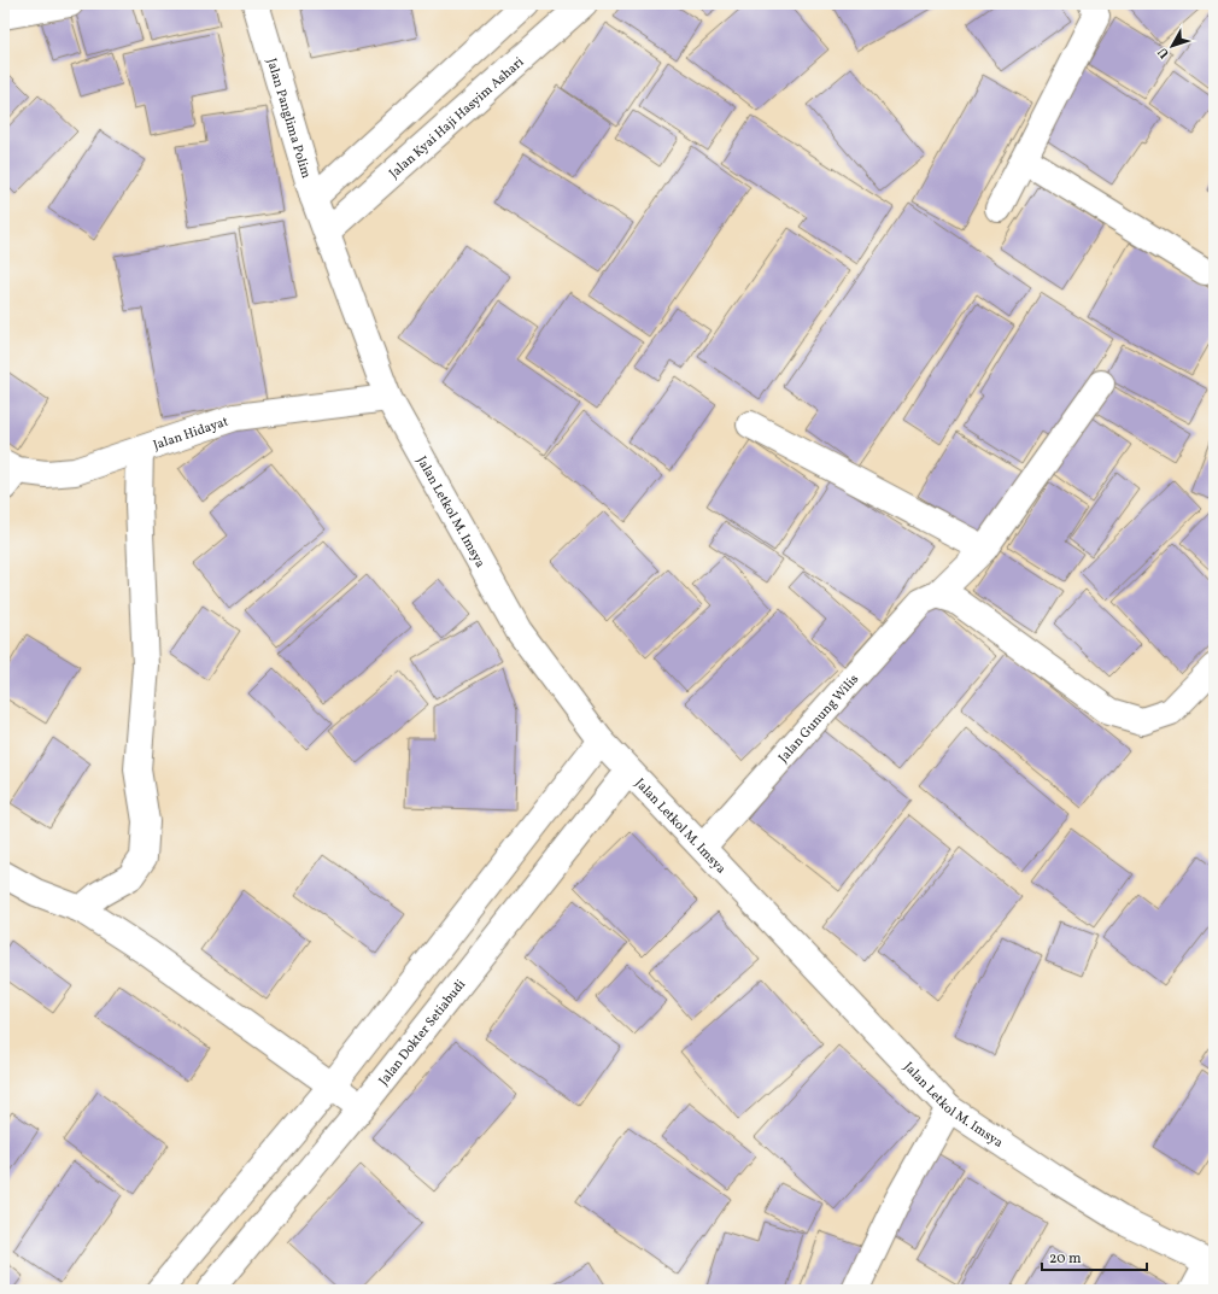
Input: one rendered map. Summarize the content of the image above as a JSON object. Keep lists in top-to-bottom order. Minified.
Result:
{"streets":{"street":["Jalan Kyai Haji Hasyim Ashari","Jalan Panglima Polim","Jalan Hidayat","Jalan Letkol M. Imsya","Jalan Gunung Wilis","Jalan Dokter Setiabudi"]},"crossings":[["Jalan Kyai Haji Hasyim Ashari","Jalan Panglima Polim"],["Jalan Kyai Haji Hasyim Ashari","Jalan Letkol M. Imsya"],["Jalan Panglima Polim","Jalan Letkol M. Imsya"],["Jalan Hidayat","Jalan Letkol M. Imsya"],["Jalan Letkol M. Imsya","Jalan Gunung Wilis"],["Jalan Letkol M. Imsya","Jalan Dokter Setiabudi"]],"scale_bar":"20 m","north":"bottom left"}
